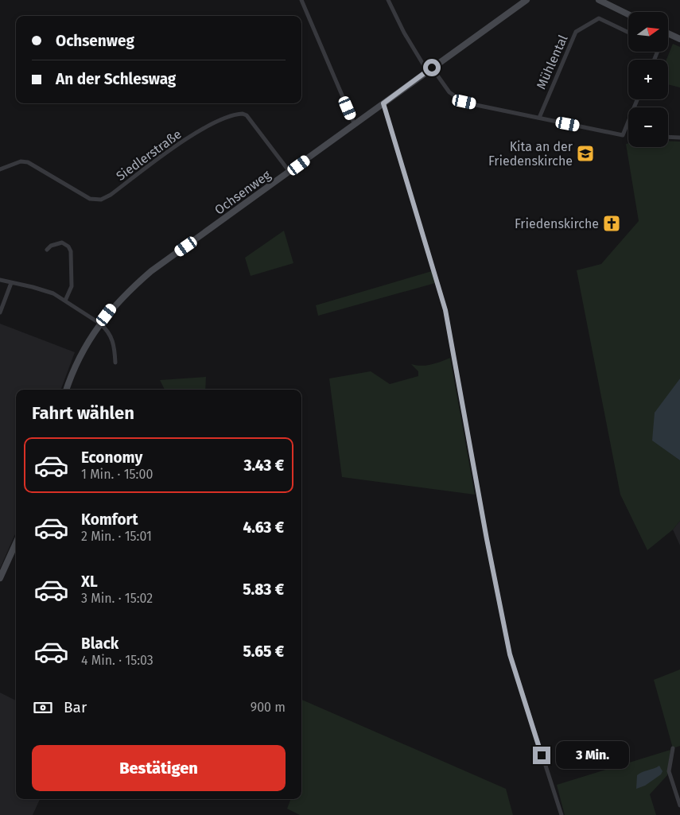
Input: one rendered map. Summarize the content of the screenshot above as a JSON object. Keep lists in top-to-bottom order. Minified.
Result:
{"streets":{"main road":["Ochsenweg"],"street":["Mühlental","Siedlerstraße"]},"crossings":[["Siedlerstraße","Ochsenweg"]],"places":{"school or university":["Kita an der Friedenskirche"],"church":["Friedenskirche"]},"north":"right","page":{"map_buttons":["+","−"],"banner":["Ochsenweg","An der Schleswag"],"heading":"Fahrt wählen","list":[{"name":"Economy","note":"1 Min. · 15:00","value":"3.43 €"},{"name":"Komfort","note":"2 Min. · 15:01","value":"4.63 €"},{"name":"XL","note":"3 Min. · 15:02","value":"5.83 €"},{"name":"Black","note":"4 Min. · 15:03","value":"5.65 €"}],"pay":["Bar","900 m"],"buttons":"Bestätigen","bubble":"3 Min."}}
